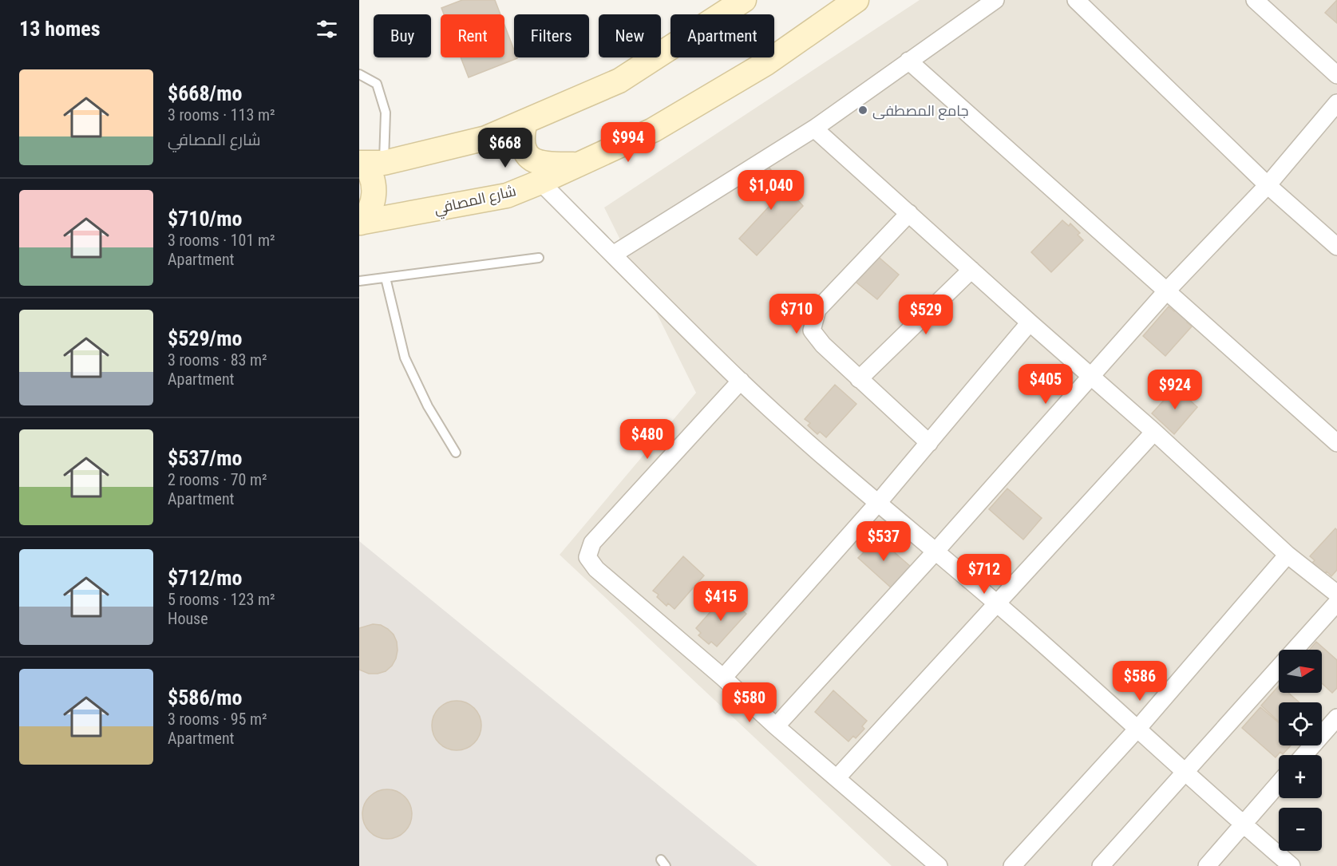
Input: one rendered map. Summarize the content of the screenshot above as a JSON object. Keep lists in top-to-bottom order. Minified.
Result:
{"streets":{"main road":["شارع المصافي"]},"places":["جامع المصطفى"],"north":"right","page":{"heading":"13 homes","chip":["Buy","Rent","Filters","New","Apartment"],"list":[{"name":"$668/mo","note":"3 rooms · 113 m² · شارع المصافي"},{"name":"$710/mo","note":"3 rooms · 101 m² · Apartment"},{"name":"$529/mo","note":"3 rooms · 83 m² · Apartment"},{"name":"$537/mo","note":"2 rooms · 70 m² · Apartment"},{"name":"$712/mo","note":"5 rooms · 123 m² · House"},{"name":"$586/mo","note":"3 rooms · 95 m² · Apartment"}],"price":["$994","$668","$1,040","$710","$529","$405","$924","$480","$537","$712","$415","$586","$580"],"map_buttons":["+","−"]}}
